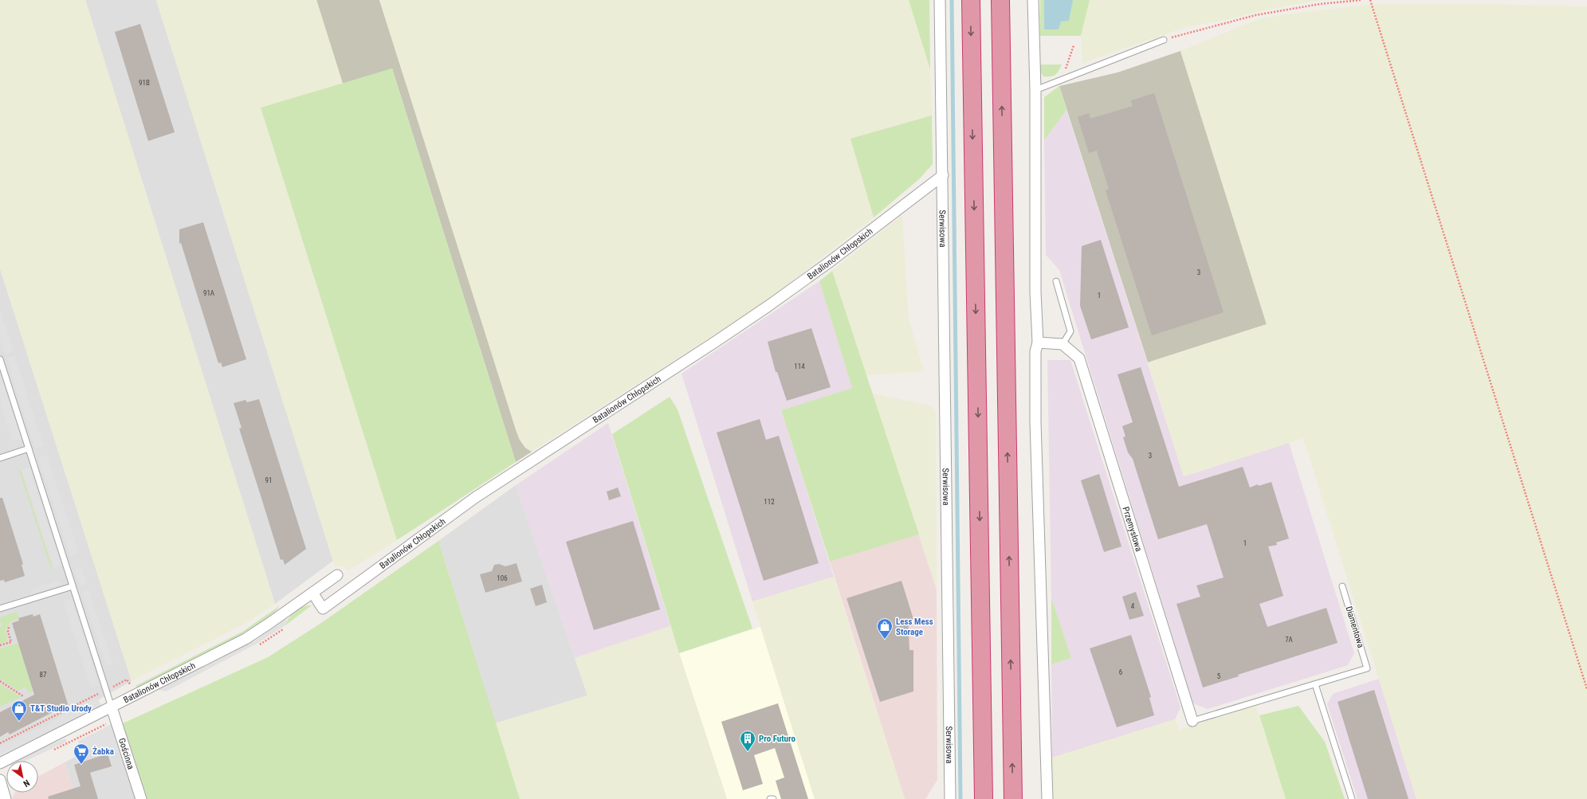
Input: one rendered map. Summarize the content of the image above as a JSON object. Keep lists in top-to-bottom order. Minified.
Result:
{"streets":{"street":["Serwisowa","Batalionów Chłopskich","Przemysłowa","Gościnna"],"lane":["Diamentowa"]},"crossings":[["Serwisowa","Batalionów Chłopskich"],["Batalionów Chłopskich","Gościnna"]],"places":{"shop":["Less Mess Storage","T&T Studio Urody"],"building":["Pro Futuro"],"supermarket":["Żabka"]},"house_numbers":["91B","3","91A","1","114","3","91","112","1","106","4","7A","6","87","5"],"north":"bottom right"}
